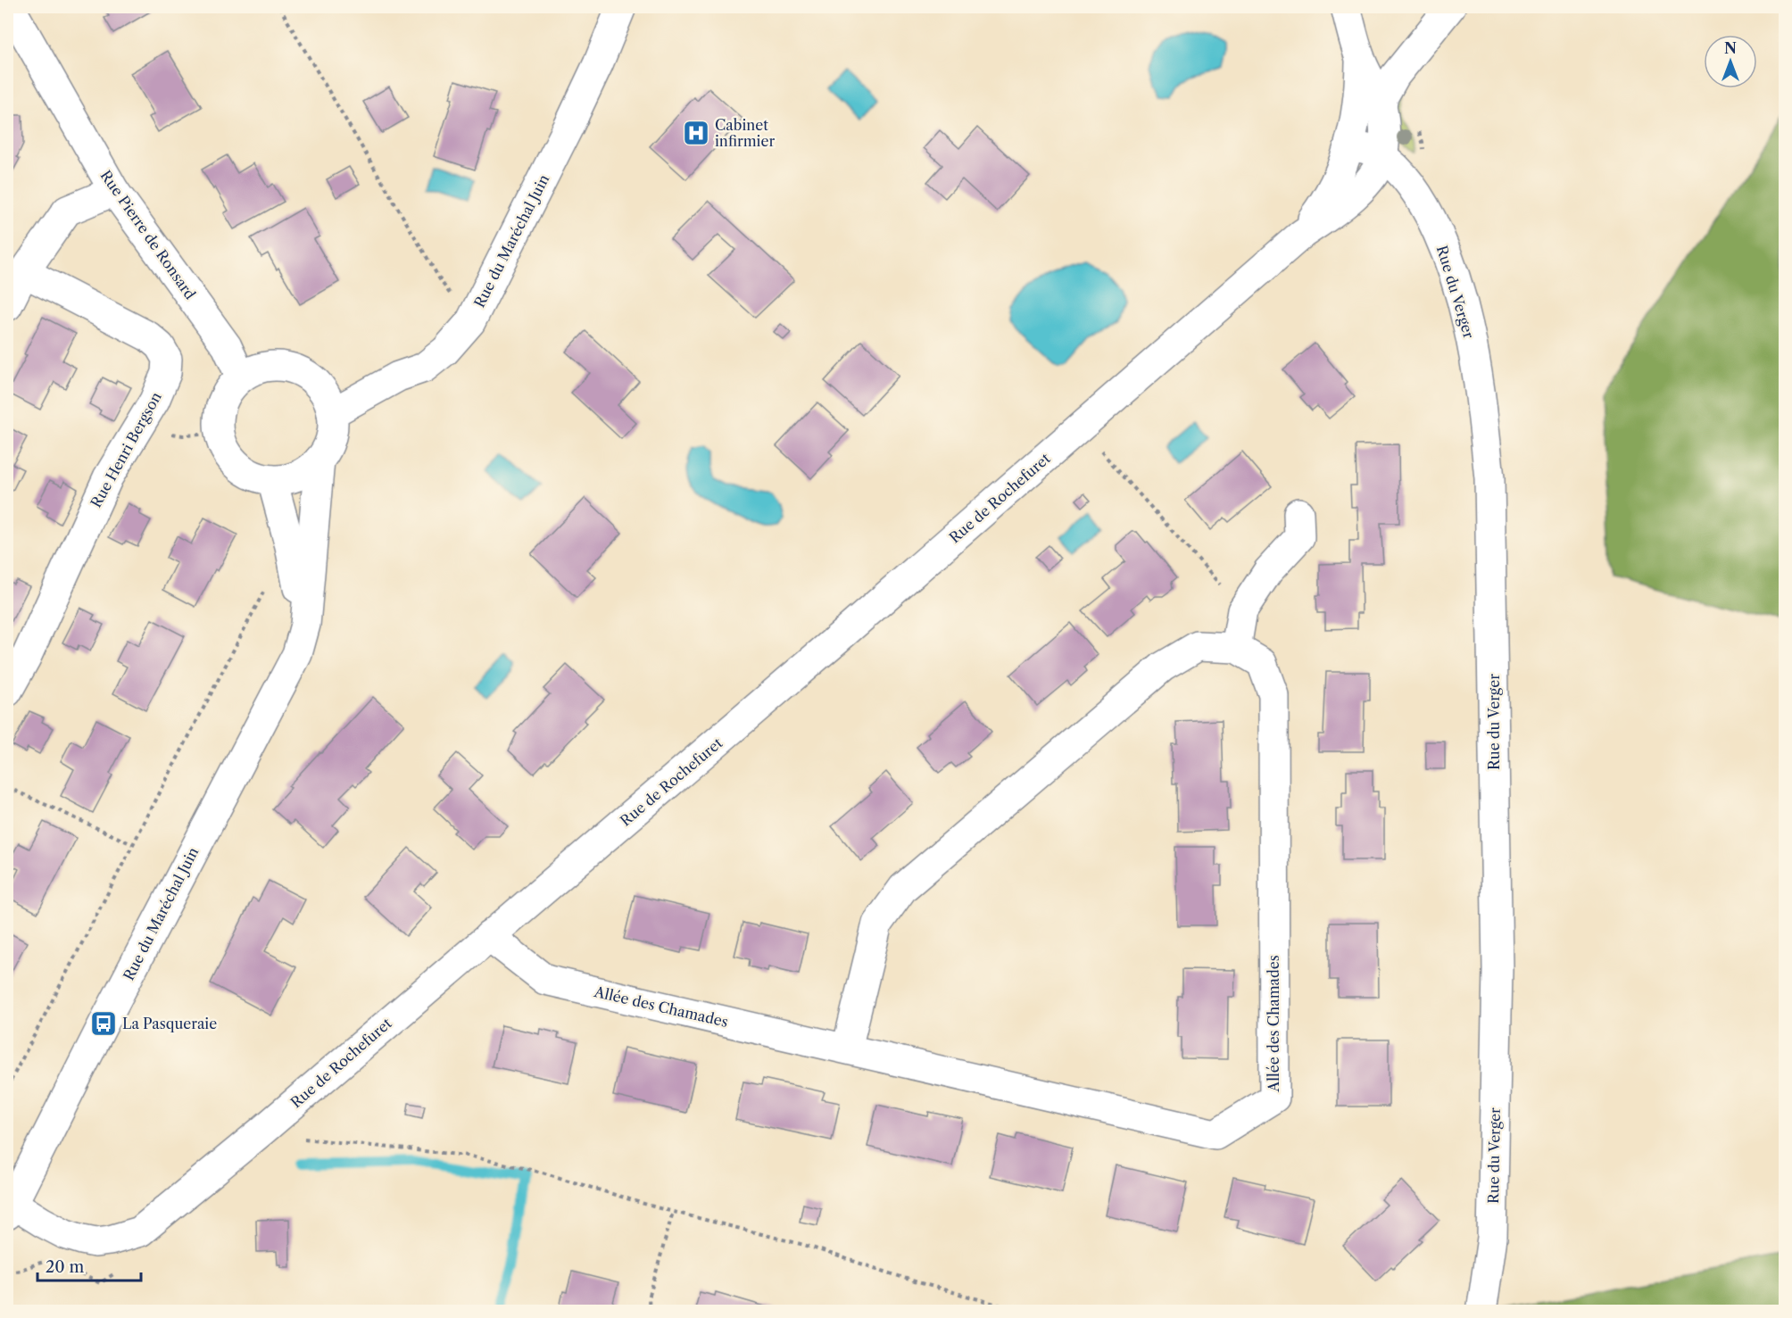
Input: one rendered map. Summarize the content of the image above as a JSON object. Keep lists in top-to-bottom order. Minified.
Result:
{"streets":{"street":["Rue Pierre de Ronsard","Rue du Maréchal Juin","Rue du Verger","Rue Henri Bergson","Rue de Rochefuret","Allée des Chamades"]},"crossings":[["Rue Pierre de Ronsard","Rue du Maréchal Juin"],["Rue du Maréchal Juin","Rue de Rochefuret"],["Rue du Verger","Rue de Rochefuret"],["Rue de Rochefuret","Allée des Chamades"]],"places":{"hospital":["Cabinet infirmier"],"bus stop":["La Pasqueraie"]},"scale_bar":"20 m","north":"top"}
